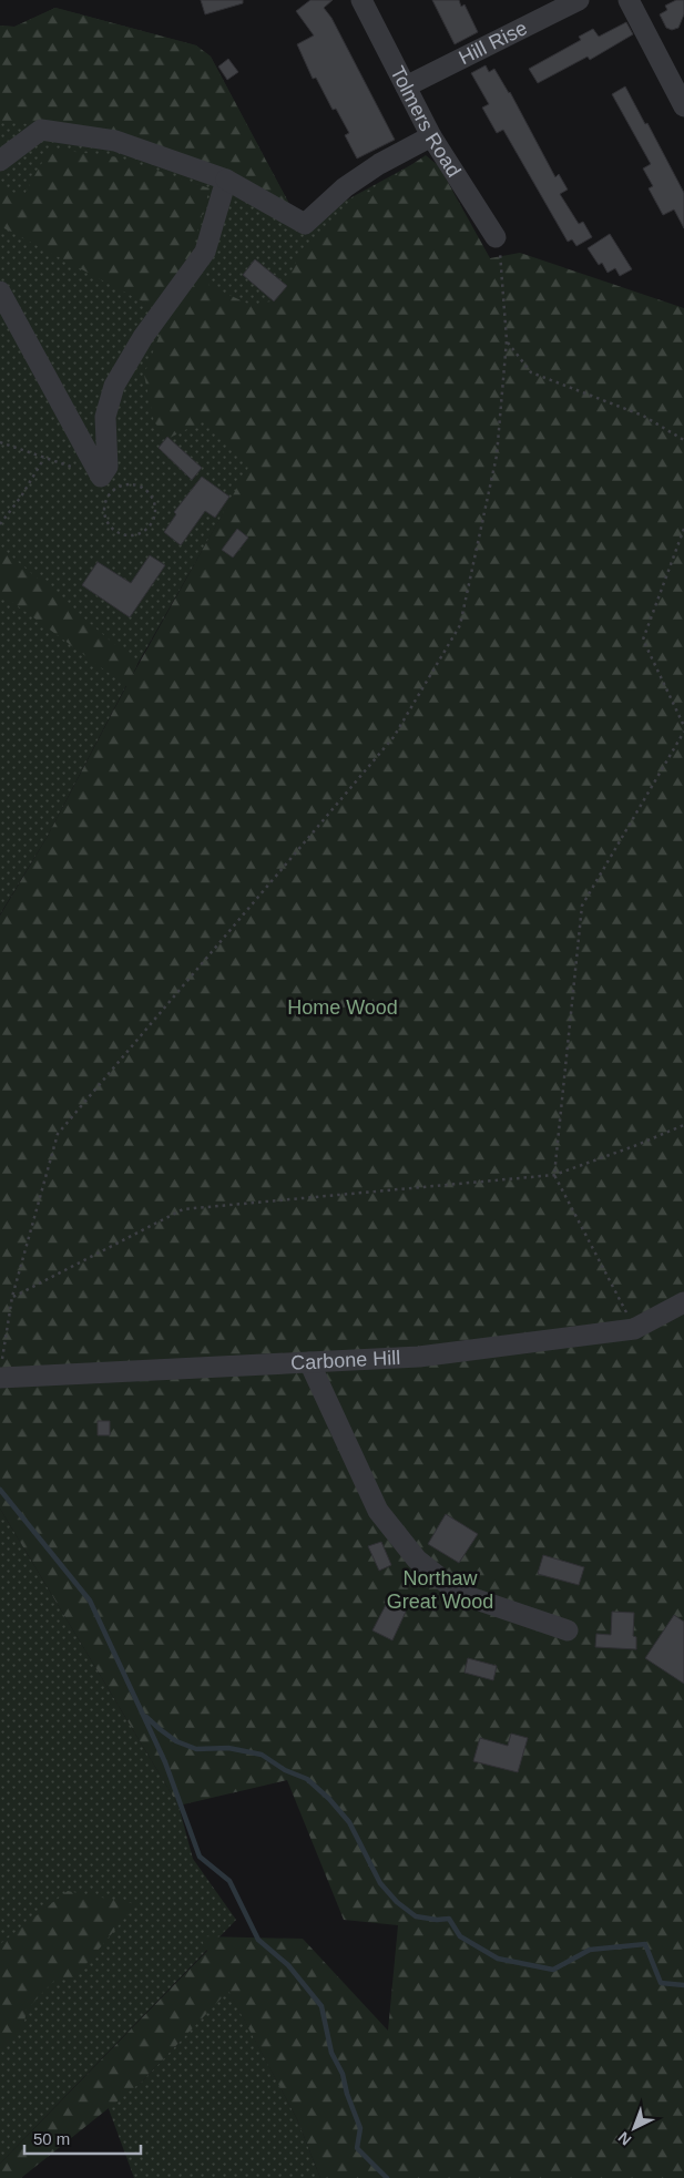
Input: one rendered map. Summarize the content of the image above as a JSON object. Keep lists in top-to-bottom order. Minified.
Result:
{"streets":{"street":["Hill Rise","Tolmers Road","Carbone Hill"]},"crossings":[["Hill Rise","Tolmers Road"]],"parks":["Home Wood","Northaw Great Wood"],"scale_bar":"50 m","north":"bottom left"}
